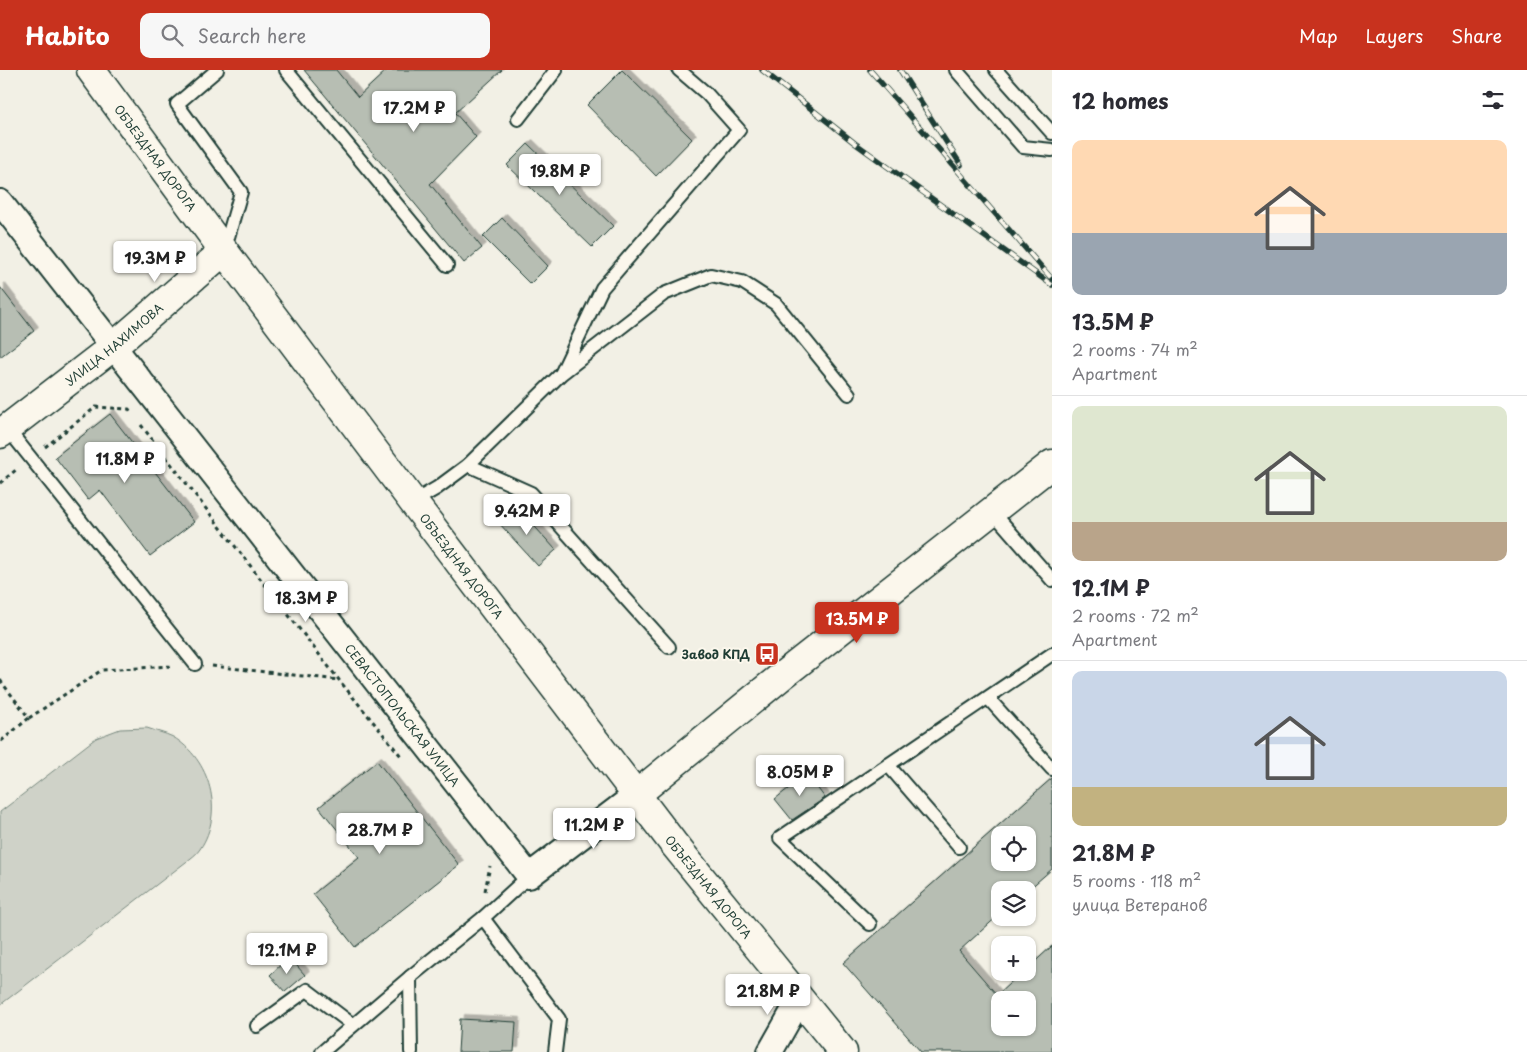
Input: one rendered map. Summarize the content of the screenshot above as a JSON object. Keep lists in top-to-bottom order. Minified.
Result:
{"streets":{"main road":["ОБЪЕЗДНАЯ ДОРОГА","УЛИЦА НАХИМОВА"],"street":["СЕВАСТОПОЛЬСКАЯ УЛИЦА"]},"crossings":[["ОБЪЕЗДНАЯ ДОРОГА","УЛИЦА НАХИМОВА"],["УЛИЦА НАХИМОВА","СЕВАСТОПОЛЬСКАЯ УЛИЦА"]],"places":{"bus stop":["Завод КПД"]},"page":{"header":"Habito","search":"Search here","nav":["Map","Layers","Share"],"heading":"12 homes","price":["17.2M ₽","19.8M ₽","19.3M ₽","11.8M ₽","9.42M ₽","18.3M ₽","13.5M ₽","8.05M ₽","11.2M ₽","28.7M ₽","12.1M ₽","21.8M ₽"],"list":[{"name":"13.5M ₽","note":"2 rooms · 74 m² · Apartment"},{"name":"12.1M ₽","note":"2 rooms · 72 m² · Apartment"},{"name":"21.8M ₽","note":"5 rooms · 118 m² · улица Ветеранов"}],"map_buttons":["+","−"]}}
